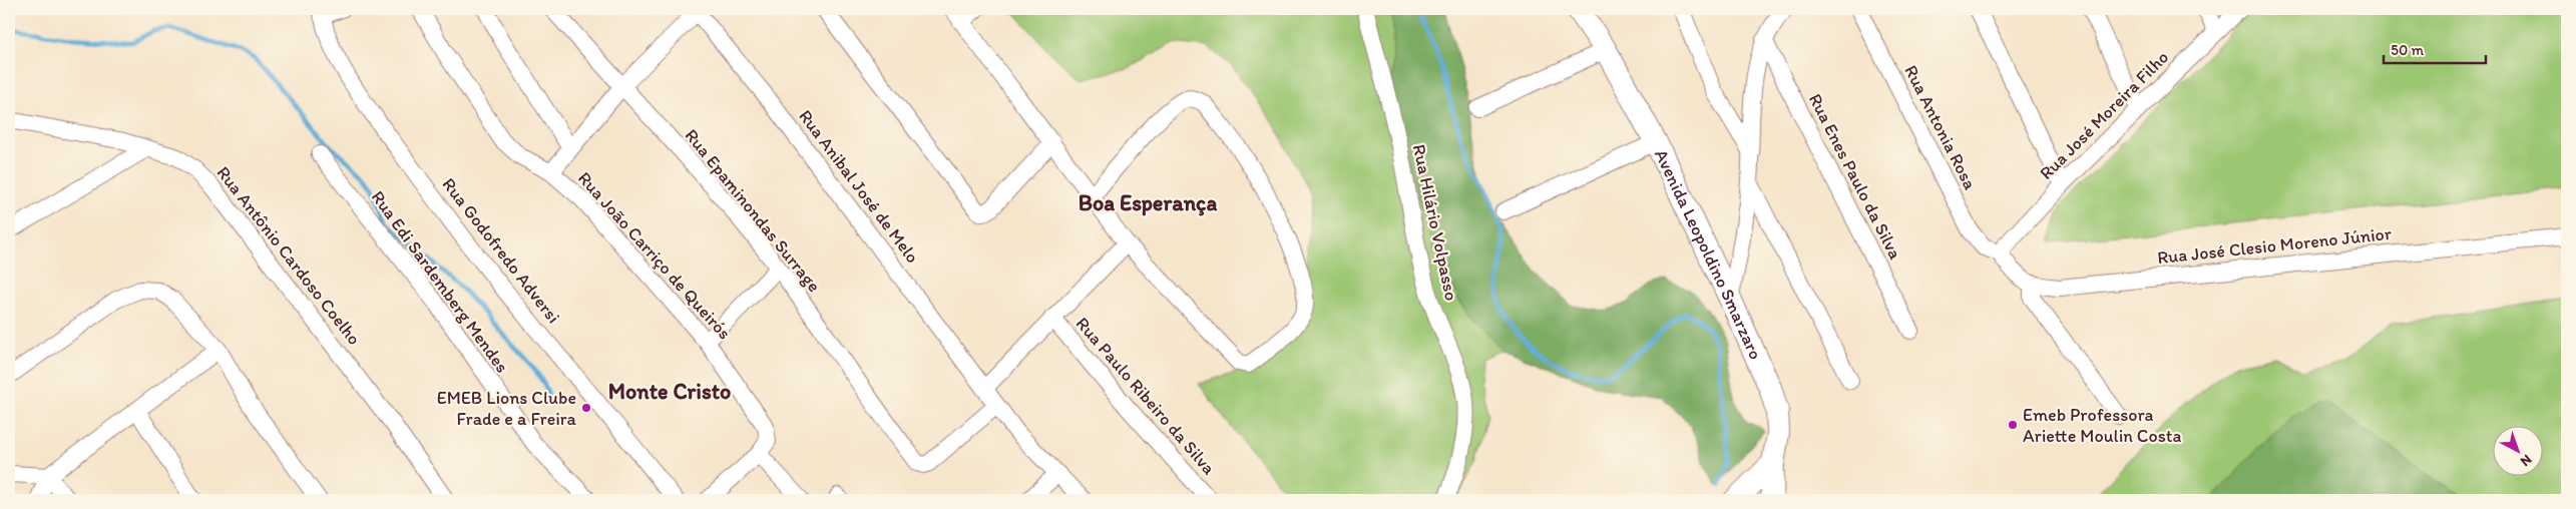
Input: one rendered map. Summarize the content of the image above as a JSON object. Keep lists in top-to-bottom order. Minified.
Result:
{"streets":{"street":["Rua José Moreira Filho","Rua Antonia Rosa","Rua Enes Paulo da Silva","Rua Anibal José de Melo","Rua Epaminondas Surrage","Rua Hilário Volpasso","Rua José Clesio Moreno Júnior","Rua Godofredo Adversi","Avenida Leopoldino Smarzaro","Rua Antônio Cardoso Coelho","Rua João Carriço de Queirós","Rua Edi Sardemberg Mendes","Rua Paulo Ribeiro da Silva"]},"crossings":[["Rua José Moreira Filho","Rua Antonia Rosa"],["Rua Anibal José de Melo","Rua Epaminondas Surrage"]],"districts":["Boa Esperança","Monte Cristo"],"places":["EMEB Lions Clube Frade e a Freira","Emeb Professora Ariette Moulin Costa"],"scale_bar":"50 m","north":"bottom right"}
